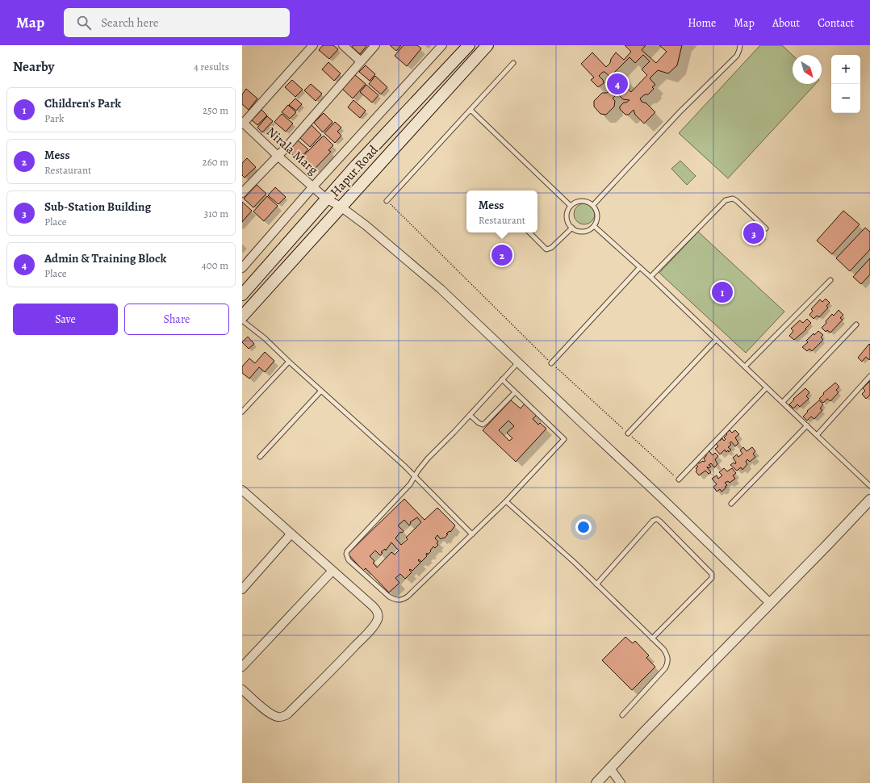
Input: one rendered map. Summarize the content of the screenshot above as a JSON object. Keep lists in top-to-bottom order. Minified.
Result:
{"streets":{"main road":["Hapur Road"],"street":["Nirala Marg"]},"crossings":[["Nirala Marg","Hapur Road"]],"north":"bottom right","page":{"header":"Map","search":"Search here","nav":["Home","Map","About","Contact"],"heading":["Nearby","4 results"],"map_buttons":["+","−"],"pins":["4","3","2","1"],"list":[{"mark":"1","name":"Children's Park","note":"Park","value":"250 m"},{"mark":"2","name":"Mess","note":"Restaurant","value":"260 m"},{"mark":"3","name":"Sub-Station Building","note":"Place","value":"310 m"},{"mark":"4","name":"Admin & Training Block","note":"Place","value":"400 m"}],"popup":["Mess","Restaurant"],"buttons":["Save","Share"]}}
